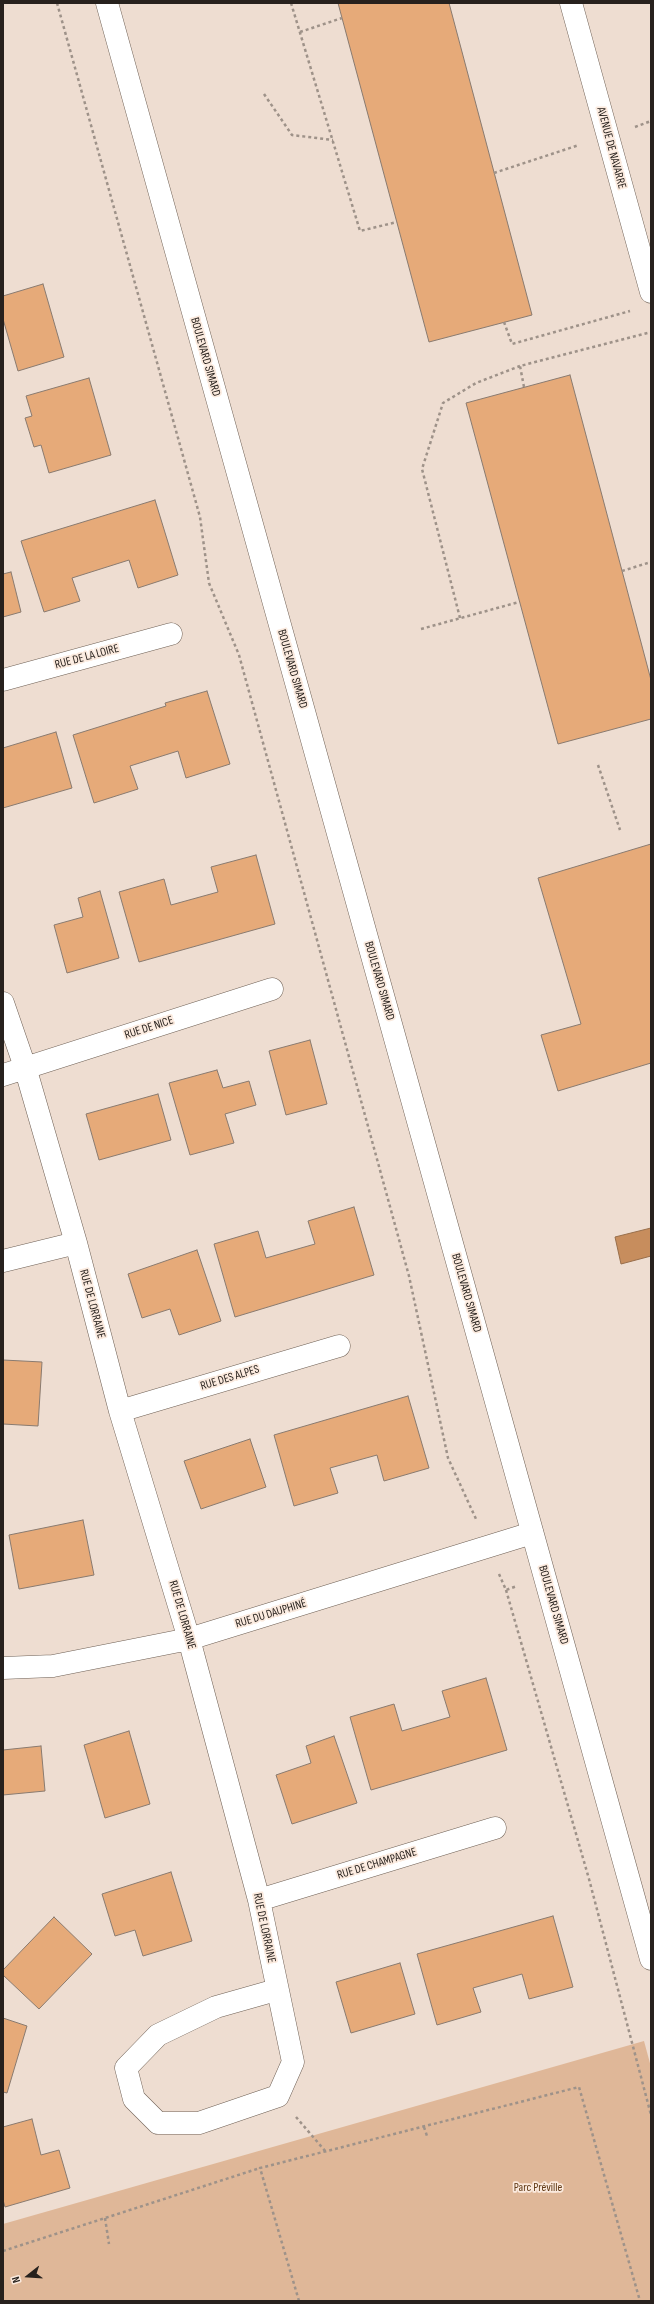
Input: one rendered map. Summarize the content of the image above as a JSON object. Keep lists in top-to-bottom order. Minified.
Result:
{"streets":{"street":["AVENUE DE NAVARRE","BOULEVARD SIMARD","RUE DE LA LOIRE","RUE DE NICE","RUE DE LORRAINE","RUE DES ALPES","RUE DU DAUPHINÉ","RUE DE CHAMPAGNE"]},"crossings":[["BOULEVARD SIMARD","RUE DU DAUPHINÉ"],["RUE DE NICE","RUE DE LORRAINE"],["RUE DE LORRAINE","RUE DES ALPES"],["RUE DE LORRAINE","RUE DU DAUPHINÉ"],["RUE DE LORRAINE","RUE DE CHAMPAGNE"]],"parks":["Parc Préville"],"north":"left"}
